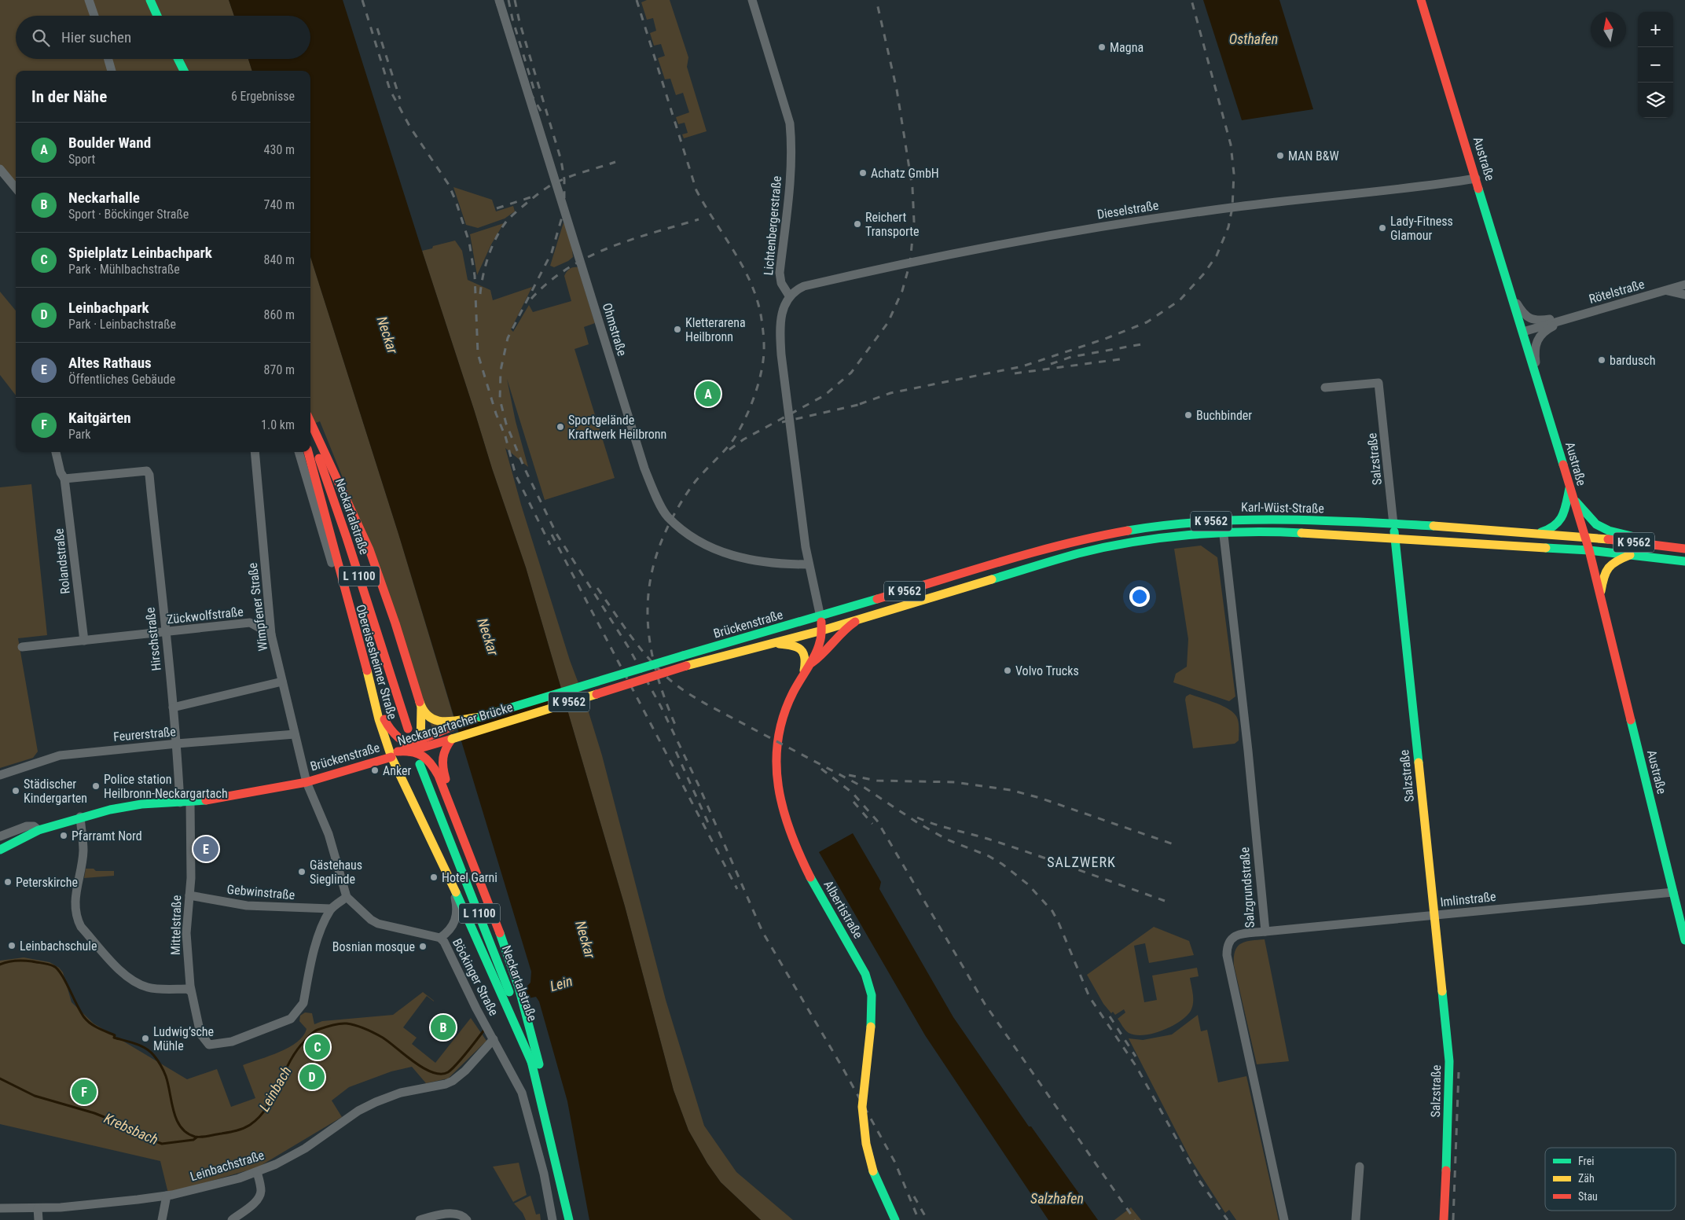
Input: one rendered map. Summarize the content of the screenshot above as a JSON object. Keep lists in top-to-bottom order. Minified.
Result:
{"streets":{"main road":["Austraße","Salzstraße","Karl-Wüst-Straße","Neckartalstraße","K 9562","L 1100","Brückenstraße","Obereisesheimer Straße","Neckargartacher Brücke","Albertistraße"],"street":["Dieselstraße","Lichtenbergerstraße","Rötelstraße","Ohmstraße","Rolandstraße","Wimpfener Straße","Zückwolfstraße","Hirschstraße","Feurerstraße","Salzgrundstraße","Gebwinstraße","Imlinstraße","Mittelstraße","Böckinger Straße","Leinbachstraße"]},"crossings":[["Austraße","Dieselstraße"],["Austraße","Rötelstraße"],["Austraße","Karl-Wüst-Straße"],["Austraße","Imlinstraße"],["Dieselstraße","Lichtenbergerstraße"],["Salzstraße","Karl-Wüst-Straße"],["Salzstraße","Imlinstraße"],["Karl-Wüst-Straße","Brückenstraße"],["Karl-Wüst-Straße","Salzgrundstraße"],["Karl-Wüst-Straße","Albertistraße"],["K 9562","Wimpfener Straße"],["K 9562","Brückenstraße"],["K 9562","Hirschstraße"],["K 9562","Mittelstraße"],["Rolandstraße","Zückwolfstraße"],["Rolandstraße","Hirschstraße"],["Wimpfener Straße","Zückwolfstraße"],["Wimpfener Straße","Brückenstraße"],["Wimpfener Straße","Feurerstraße"],["Zückwolfstraße","Hirschstraße"],["Brückenstraße","Obereisesheimer Straße"],["Brückenstraße","Neckargartacher Brücke"],["Brückenstraße","Albertistraße"],["Hirschstraße","Feurerstraße"],["Obereisesheimer Straße","Neckargartacher Brücke"],["Obereisesheimer Straße","Böckinger Straße"],["Salzgrundstraße","Imlinstraße"],["Gebwinstraße","Mittelstraße"],["Böckinger Straße","Leinbachstraße"]],"districts":["SALZWERK"],"water":["Osthafen","Neckar","Lein","Leinbach","Krebsbach","Salzhafen"],"places":["Magna","MAN B&W","Achatz GmbH","Reichert Transporte","Lady-Fitness Glamour","Kletterarena Heilbronn","bardusch","Buchbinder","Sportgelände Kraftwerk Heilbronn","Volvo Trucks","Anker","Police station Heilbronn-Neckargartach","Städischer Kindergarten","Pfarramt Nord","Gästehaus Sieglinde","Hotel Garni","Peterskirche","Leinbachschule","Bosnian mosque","Ludwig’sche Mühle"],"legend":["Frei","Zäh","Stau"],"north":"top","page":{"map_buttons":["+","−"],"search":"Hier suchen","heading":["In der Nähe","6 Ergebnisse"],"list":[{"mark":"A","name":"Boulder Wand","note":"Sport","value":"430 m"},{"mark":"B","name":"Neckarhalle","note":"Sport · Böckinger Straße","value":"740 m"},{"mark":"C","name":"Spielplatz Leinbachpark","note":"Park · Mühlbachstraße","value":"840 m"},{"mark":"D","name":"Leinbachpark","note":"Park · Leinbachstraße","value":"860 m"},{"mark":"E","name":"Altes Rathaus","note":"Öffentliches Gebäude","value":"870 m"},{"mark":"F","name":"Kaitgärten","note":"Park","value":"1.0 km"}],"pins":["A","E","B","C","D","F"]}}
